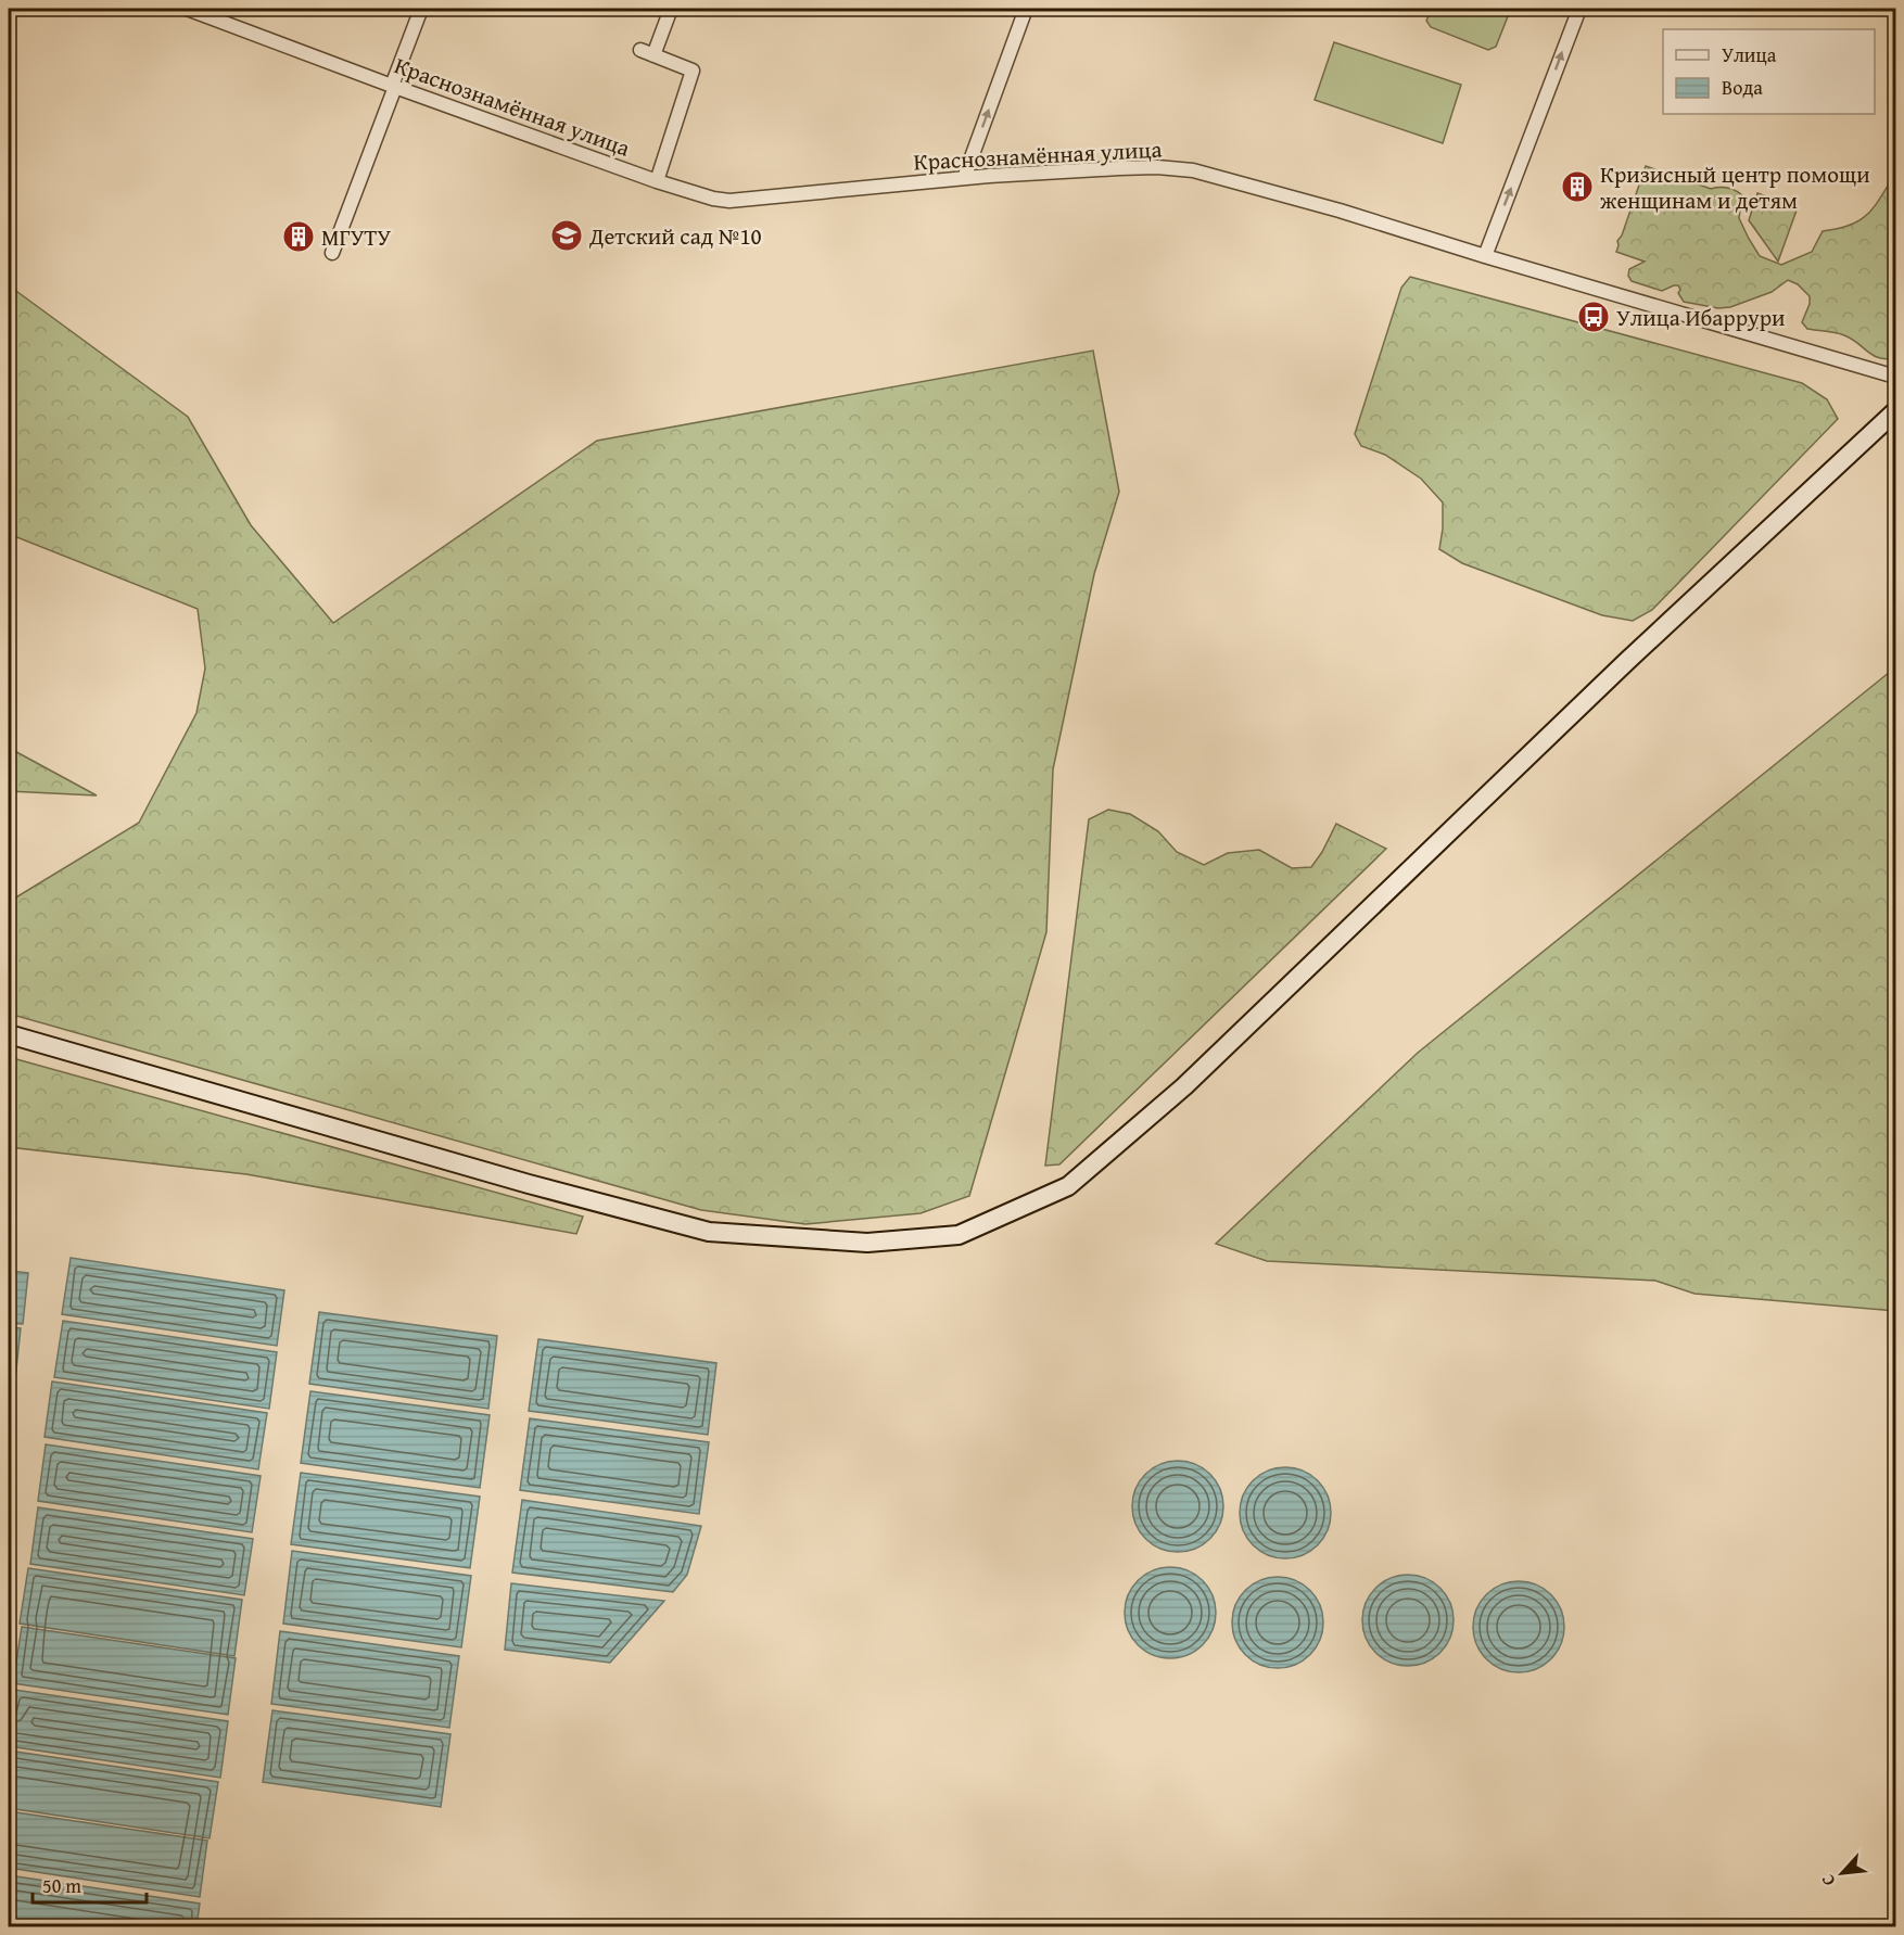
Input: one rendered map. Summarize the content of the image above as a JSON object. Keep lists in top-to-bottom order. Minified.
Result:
{"streets":{"street":["Краснознамённая улица"]},"places":{"building":["Кризисный центр помощи женщинам и детям","МГУТУ"],"school or university":["Детский сад №10"],"bus stop":["Улица Ибаррури"]},"legend":["Улица","Вода"],"scale_bar":"50 m","north":"bottom left"}
